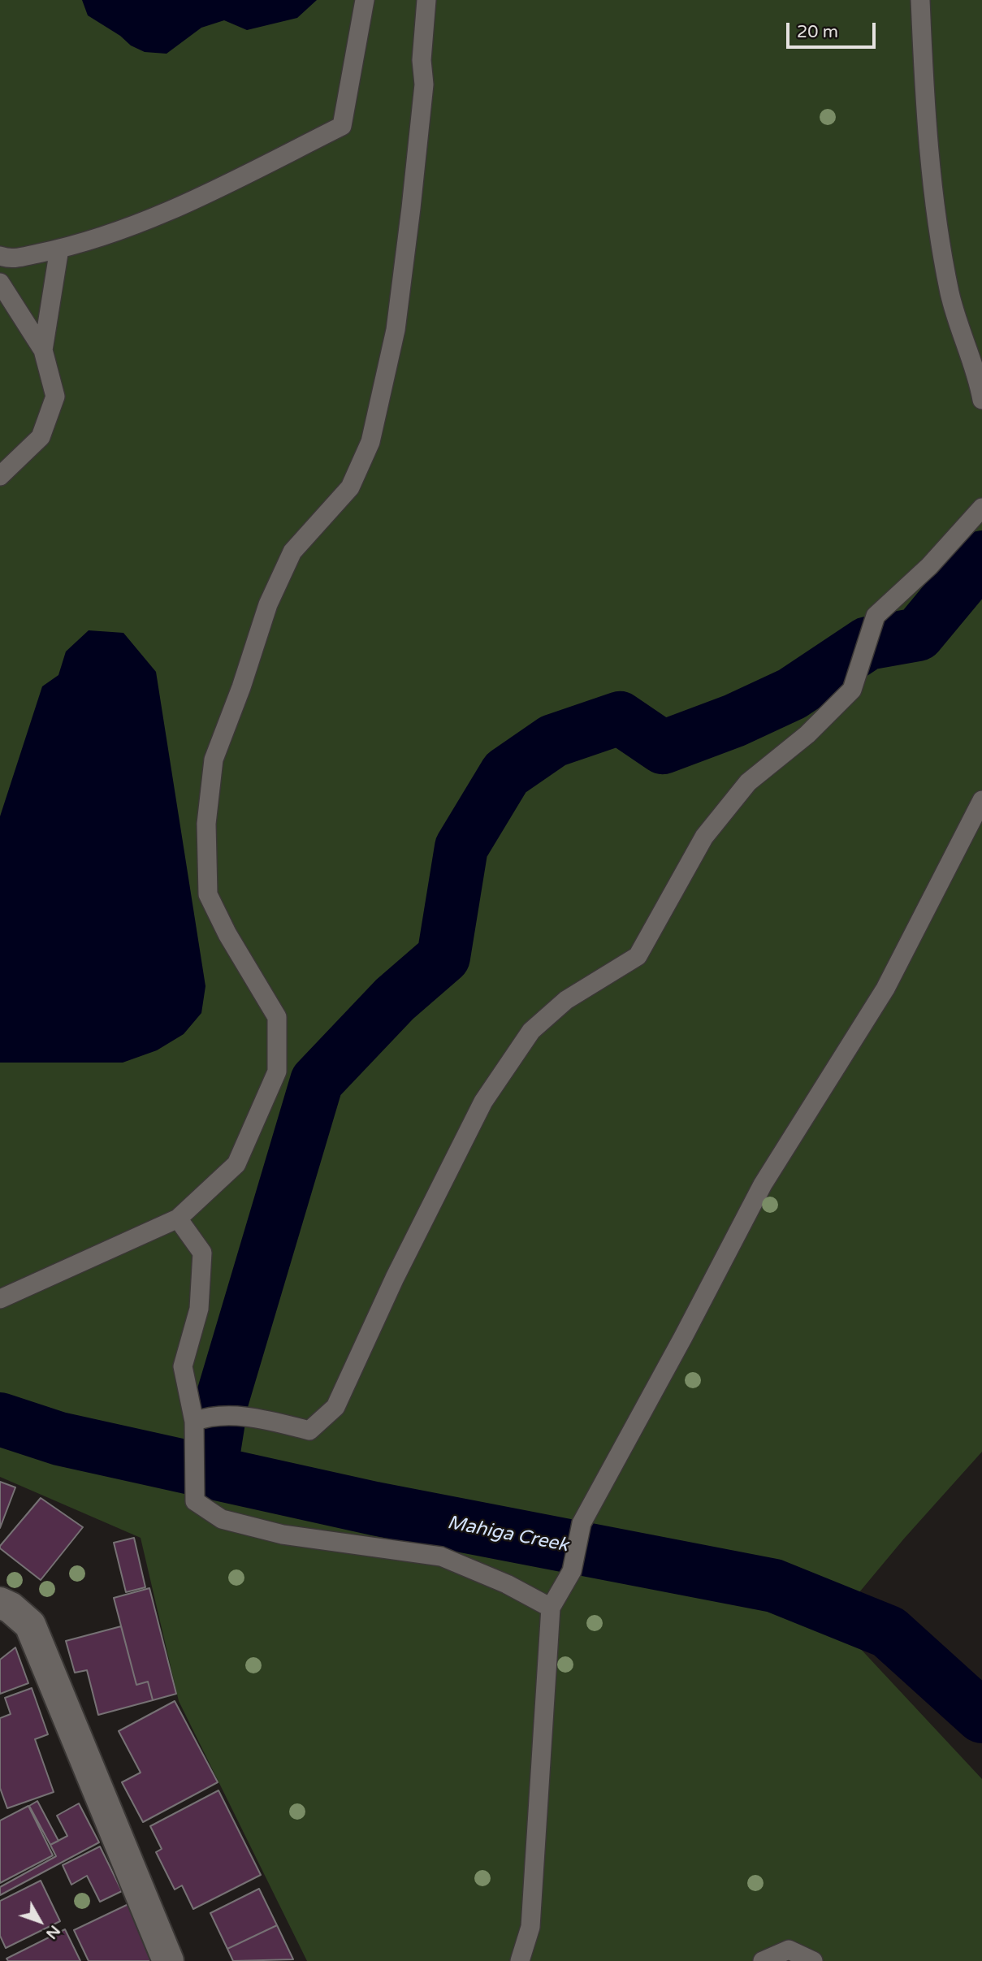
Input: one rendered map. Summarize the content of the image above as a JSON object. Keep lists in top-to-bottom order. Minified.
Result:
{"water":["Mahiga Creek"],"scale_bar":"20 m","north":"bottom right"}
